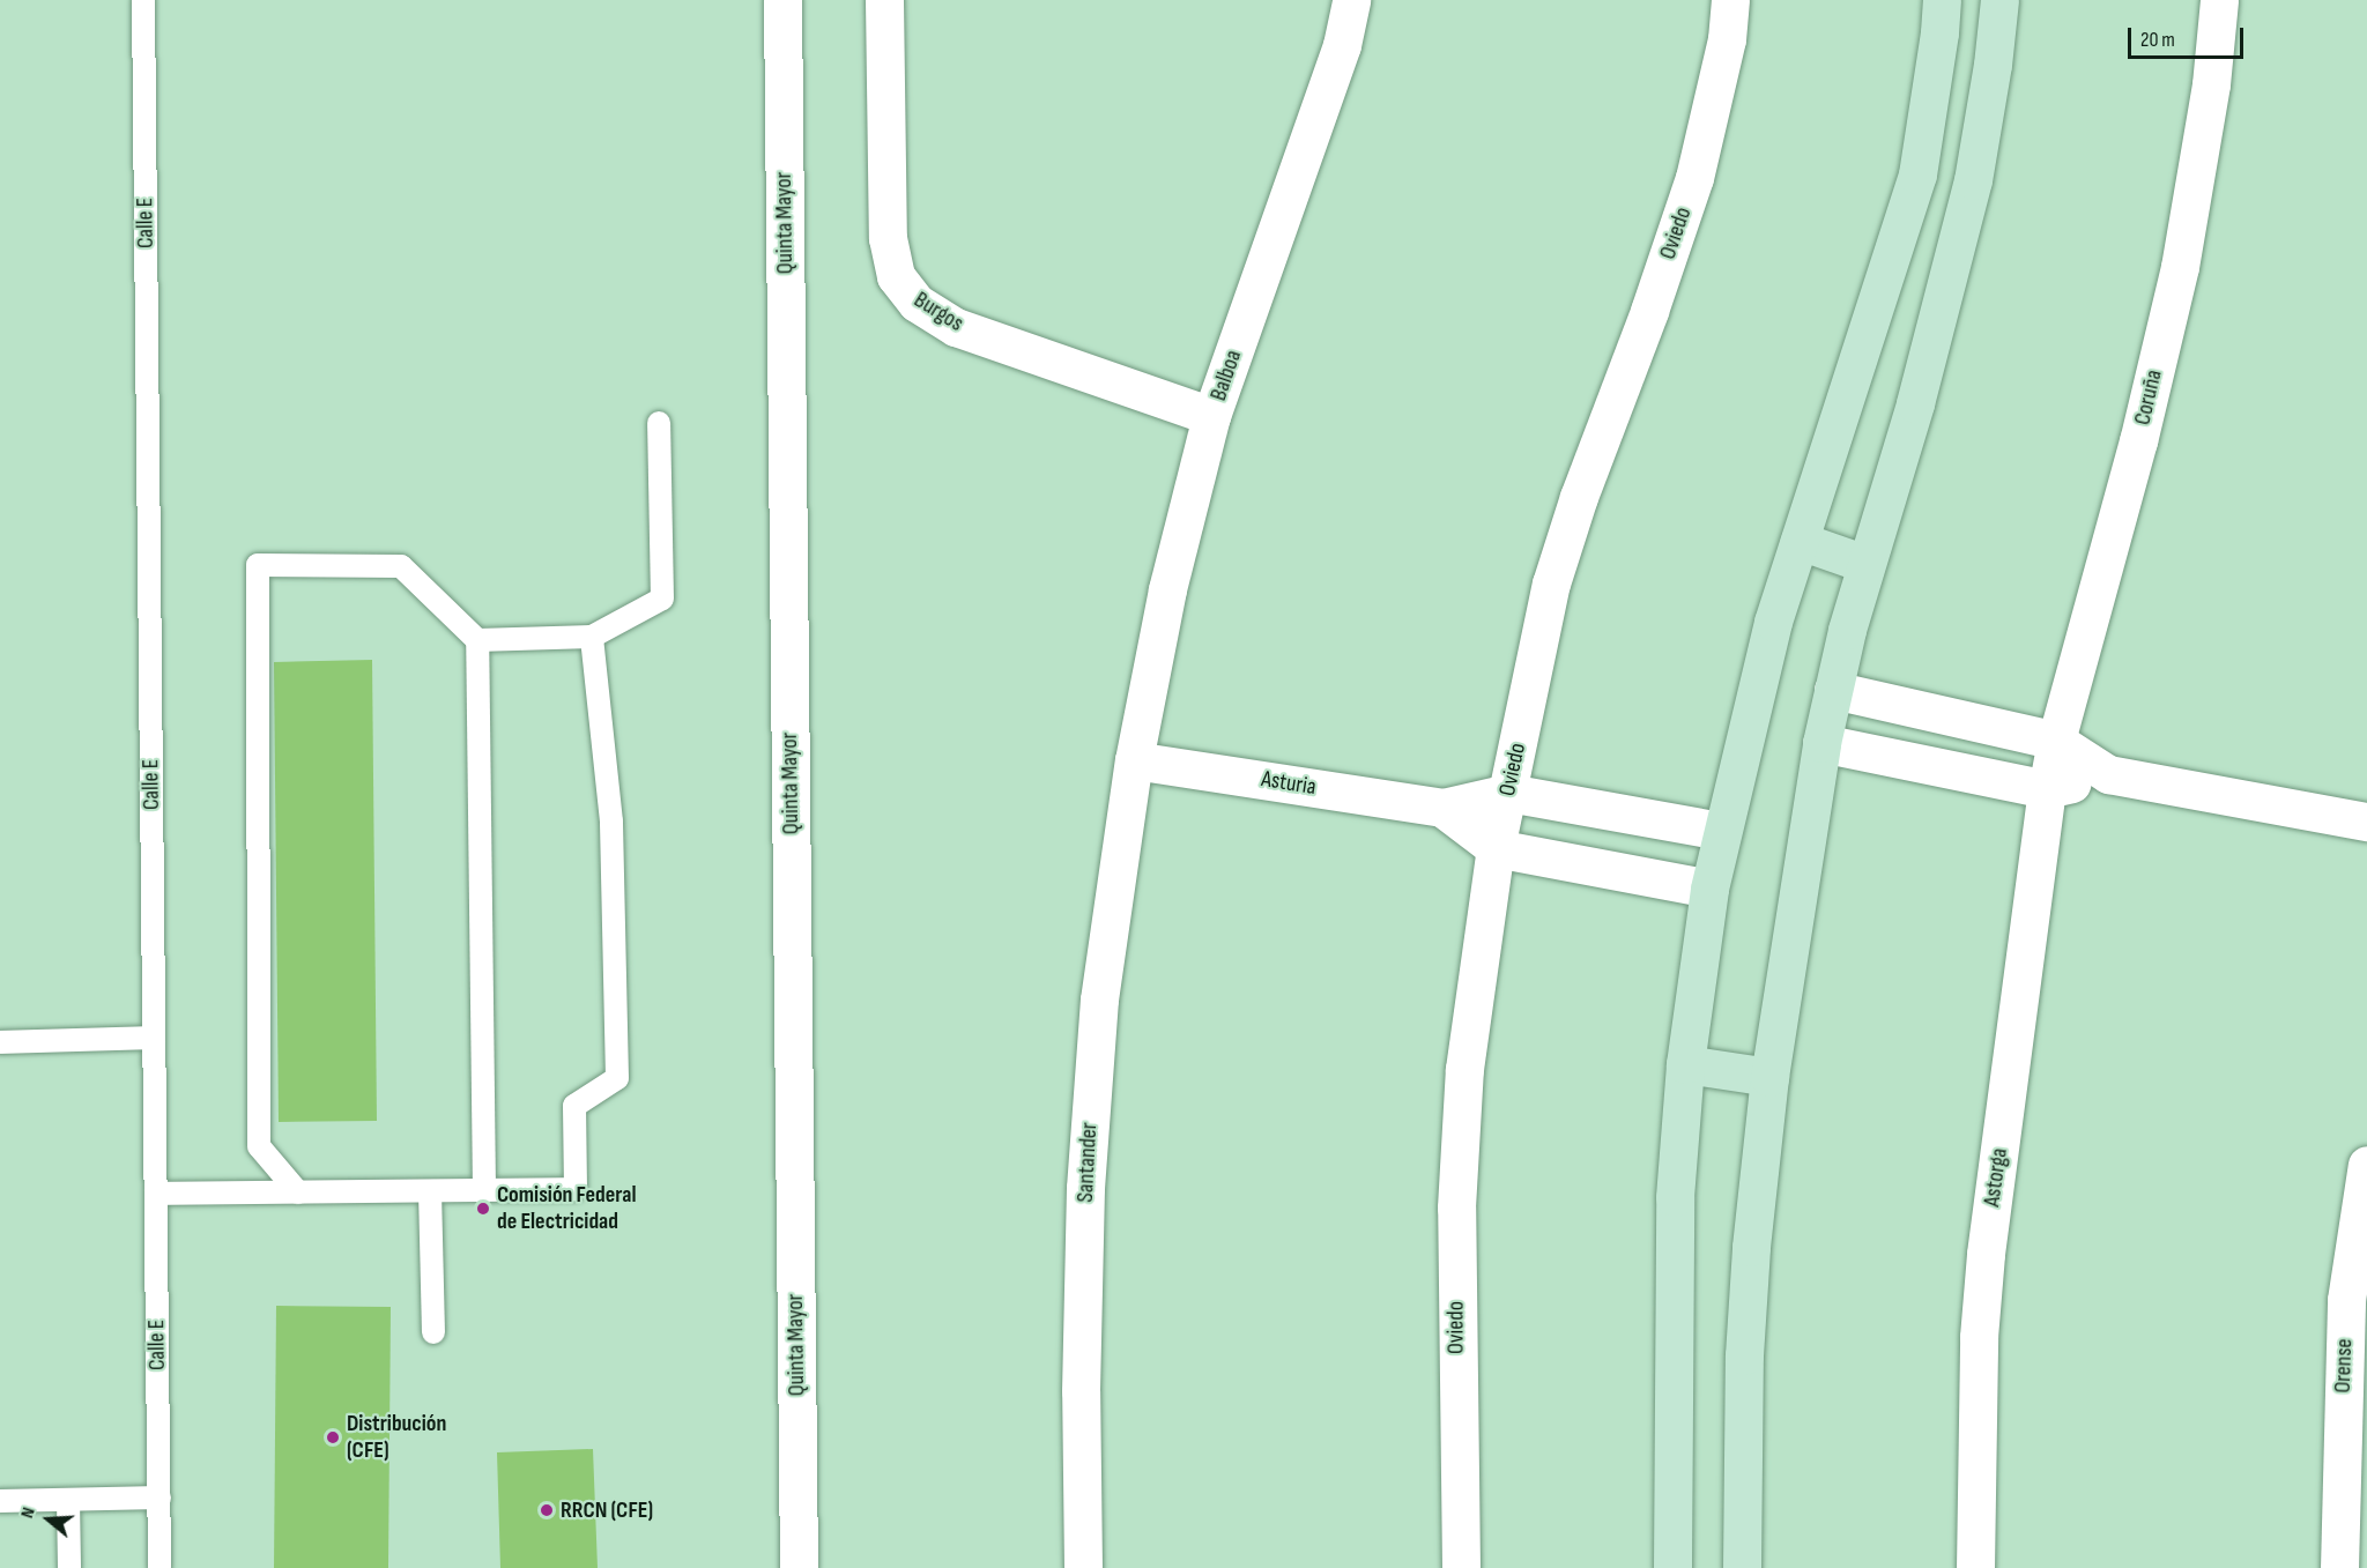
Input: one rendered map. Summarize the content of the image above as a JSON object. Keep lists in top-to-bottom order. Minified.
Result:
{"streets":{"street":["Quinta Mayor","Oviedo","Burgos","Balboa","Coruña","Asturia","Santander","Astorga","Orense"],"lane":["Calle E"]},"crossings":[["Oviedo","Asturia"],["Burgos","Balboa"],["Balboa","Asturia"],["Balboa","Santander"],["Coruña","Astorga"],["Asturia","Santander"]],"places":["Comisión Federal de Electricidad","Distribución (CFE)","RRCN (CFE)"],"scale_bar":"20 m","north":"left"}
